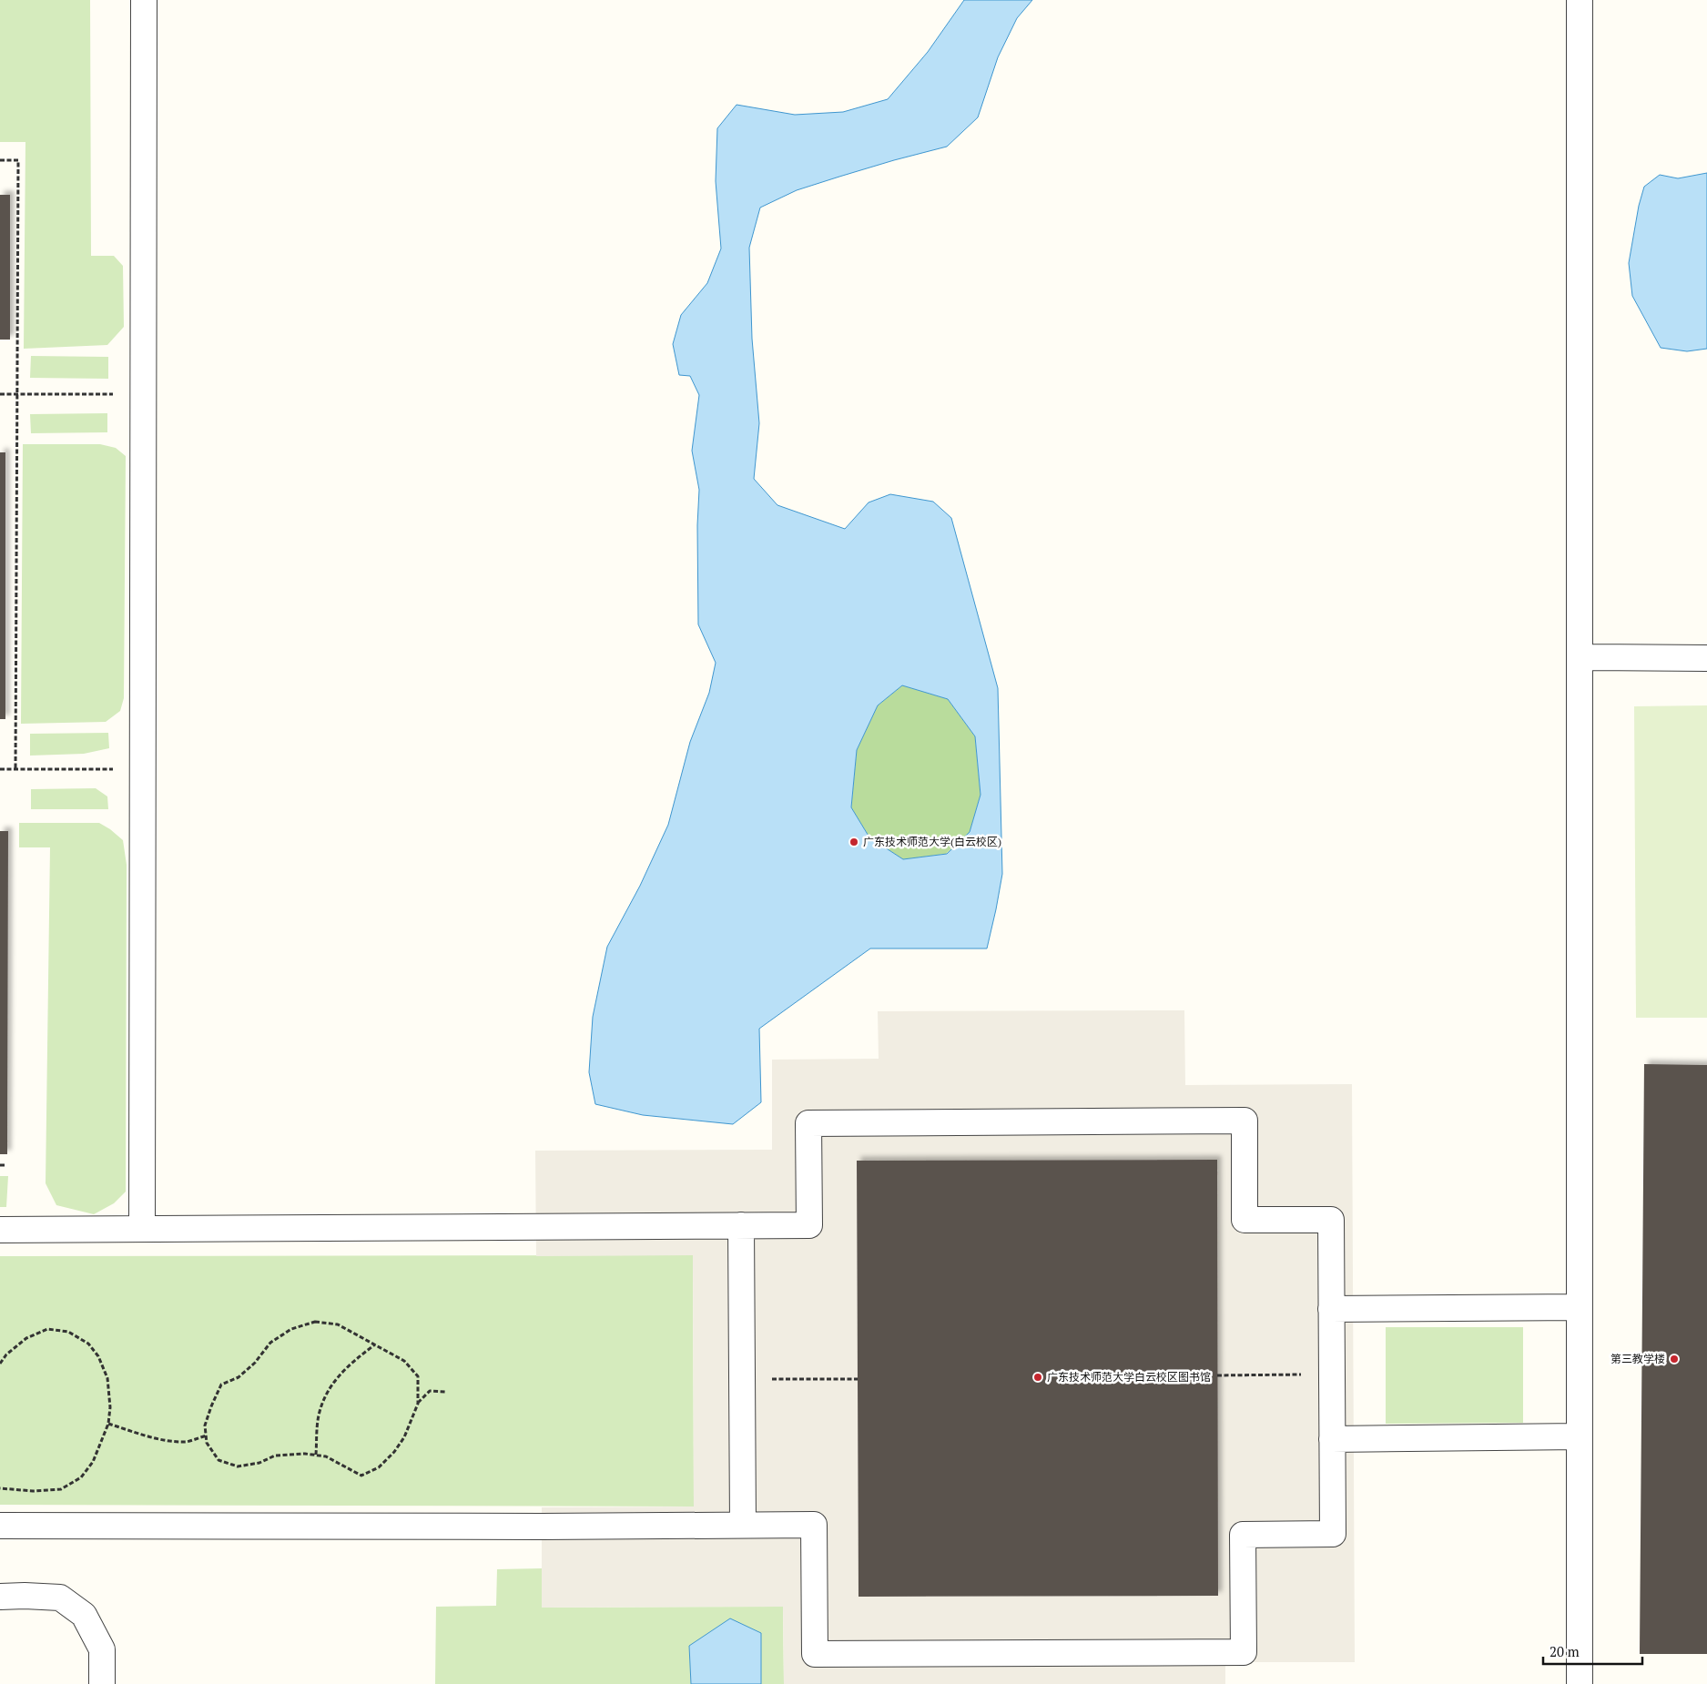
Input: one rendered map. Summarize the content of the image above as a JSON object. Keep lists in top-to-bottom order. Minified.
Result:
{"places":["广东技术师范大学(白云校区)","第三教学楼","广东技术师范大学白云校区图书馆"],"scale_bar":"20 m"}
